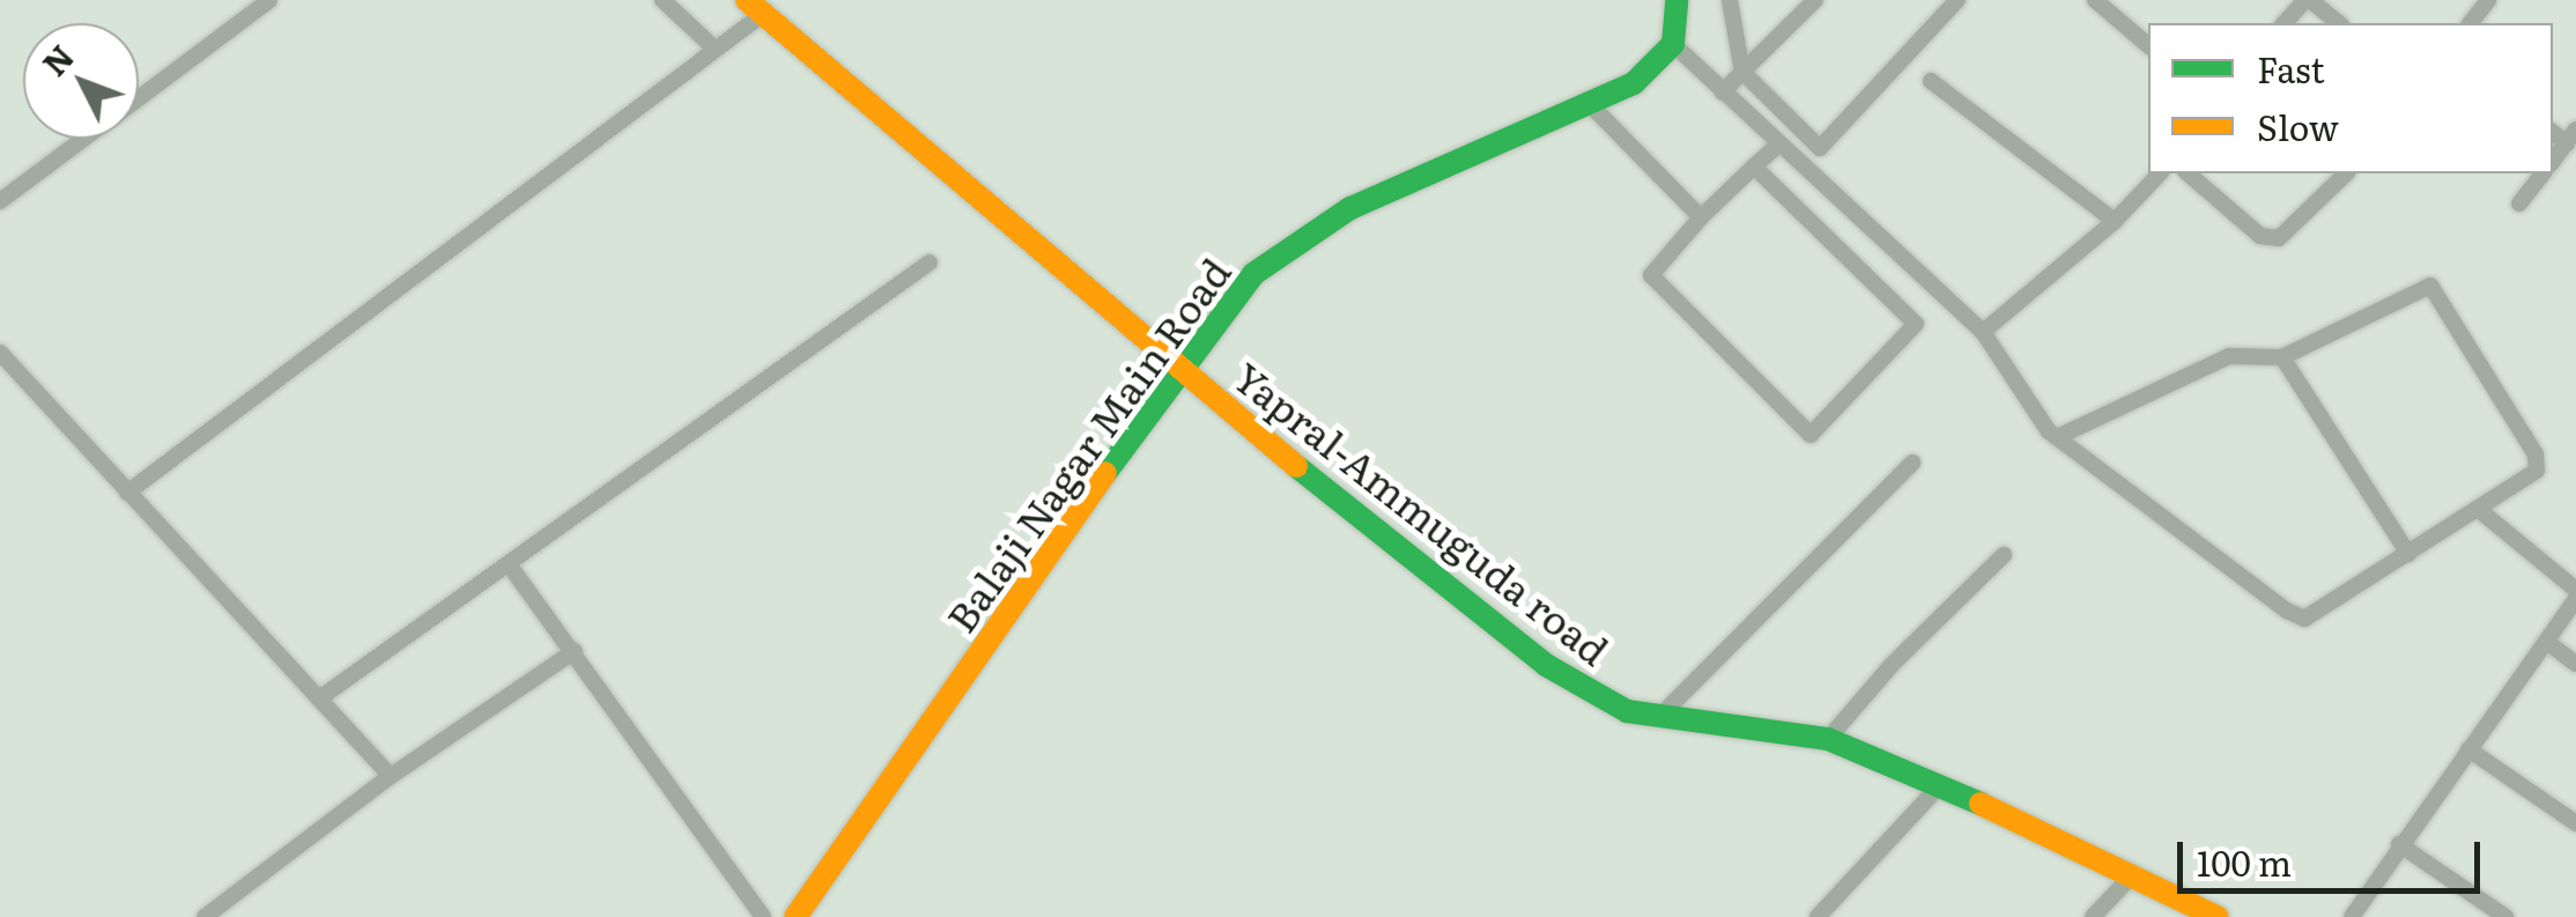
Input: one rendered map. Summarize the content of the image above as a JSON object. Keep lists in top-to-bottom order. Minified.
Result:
{"streets":{"main road":["Balaji Nagar Main Road","Yapral-Ammuguda road"]},"crossings":[["Balaji Nagar Main Road","Yapral-Ammuguda road"]],"legend":["Fast","Slow"],"scale_bar":"100 m","north":"top left"}
